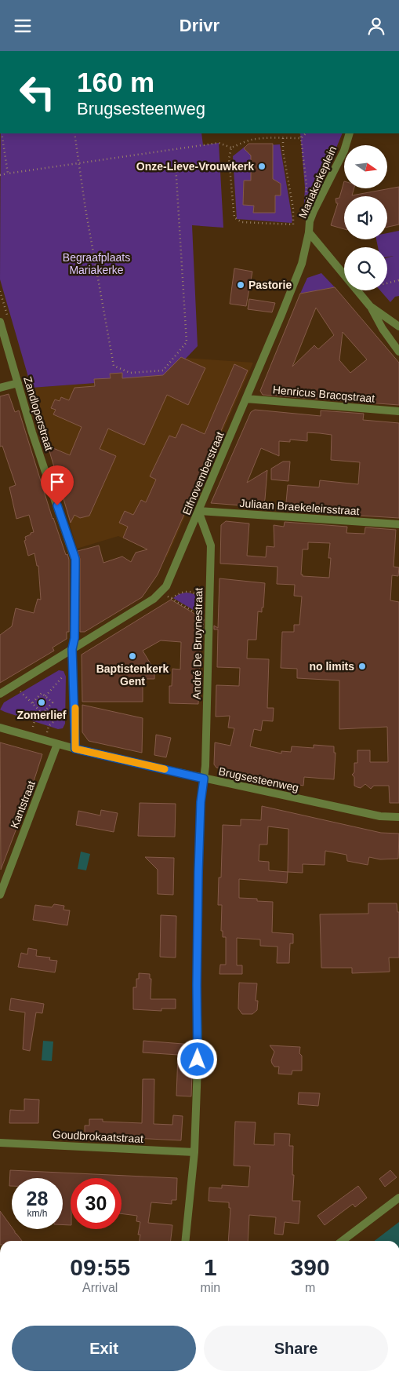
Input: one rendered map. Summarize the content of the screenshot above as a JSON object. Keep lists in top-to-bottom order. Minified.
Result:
{"streets":{"street":["Mariakerkeplein","Henricus Bracqstraat","Zandloperstraat","Elfnovemberstraat","Juliaan Braekeleirsstraat","André De Bruynestraat","Brugsesteenweg","Kantstraat","Goudbrokaatstraat"]},"crossings":[["Mariakerkeplein","Elfnovemberstraat"],["Henricus Bracqstraat","Elfnovemberstraat"],["Zandloperstraat","Elfnovemberstraat"],["Zandloperstraat","Brugsesteenweg"],["Elfnovemberstraat","Juliaan Braekeleirsstraat"],["Elfnovemberstraat","André De Bruynestraat"],["Juliaan Braekeleirsstraat","André De Bruynestraat"],["André De Bruynestraat","Brugsesteenweg"],["André De Bruynestraat","Goudbrokaatstraat"],["Brugsesteenweg","Kantstraat"]],"parks":["Begraafplaats Mariakerke"],"places":["Onze-Lieve-Vrouwkerk","Pastorie","Baptistenkerk Gent","no limits","Zomerlief"],"north":"right","page":{"header":"Drivr","turn":["160 m","Brugsesteenweg"],"speed":"28 km/h","limit":"30","eta":["09:55","Arrival","1","min","390","m"],"buttons":["Exit","Share"]}}
